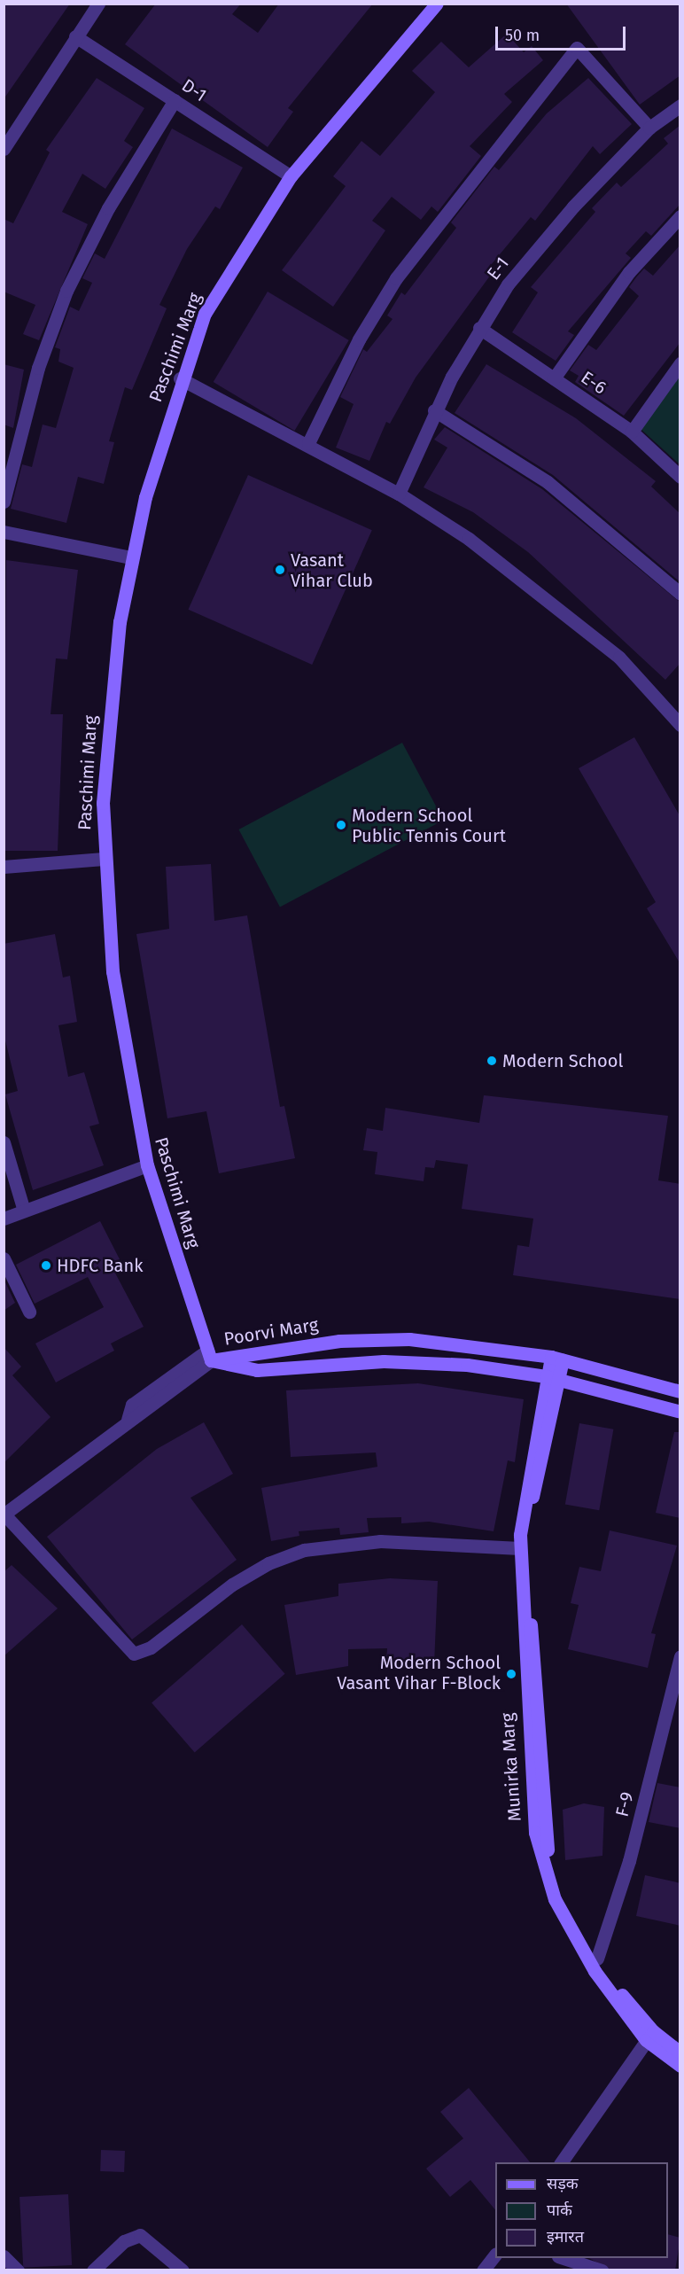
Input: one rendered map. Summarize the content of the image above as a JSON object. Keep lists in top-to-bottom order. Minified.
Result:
{"streets":{"main road":["Paschimi Marg","Poorvi Marg","Munirka Marg"],"street":["D-1","E-1","E-6","F-9"]},"crossings":[["D-1","Paschimi Marg"],["E-1","E-6"],["Paschimi Marg","Poorvi Marg"],["Poorvi Marg","Munirka Marg"],["Munirka Marg","F-9"]],"places":["Vasant Vihar Club","Modern School Public Tennis Court","Modern School","HDFC Bank","Modern School Vasant Vihar F-Block"],"legend":["सड़क","पार्क","इमारत"],"scale_bar":"50 m"}
